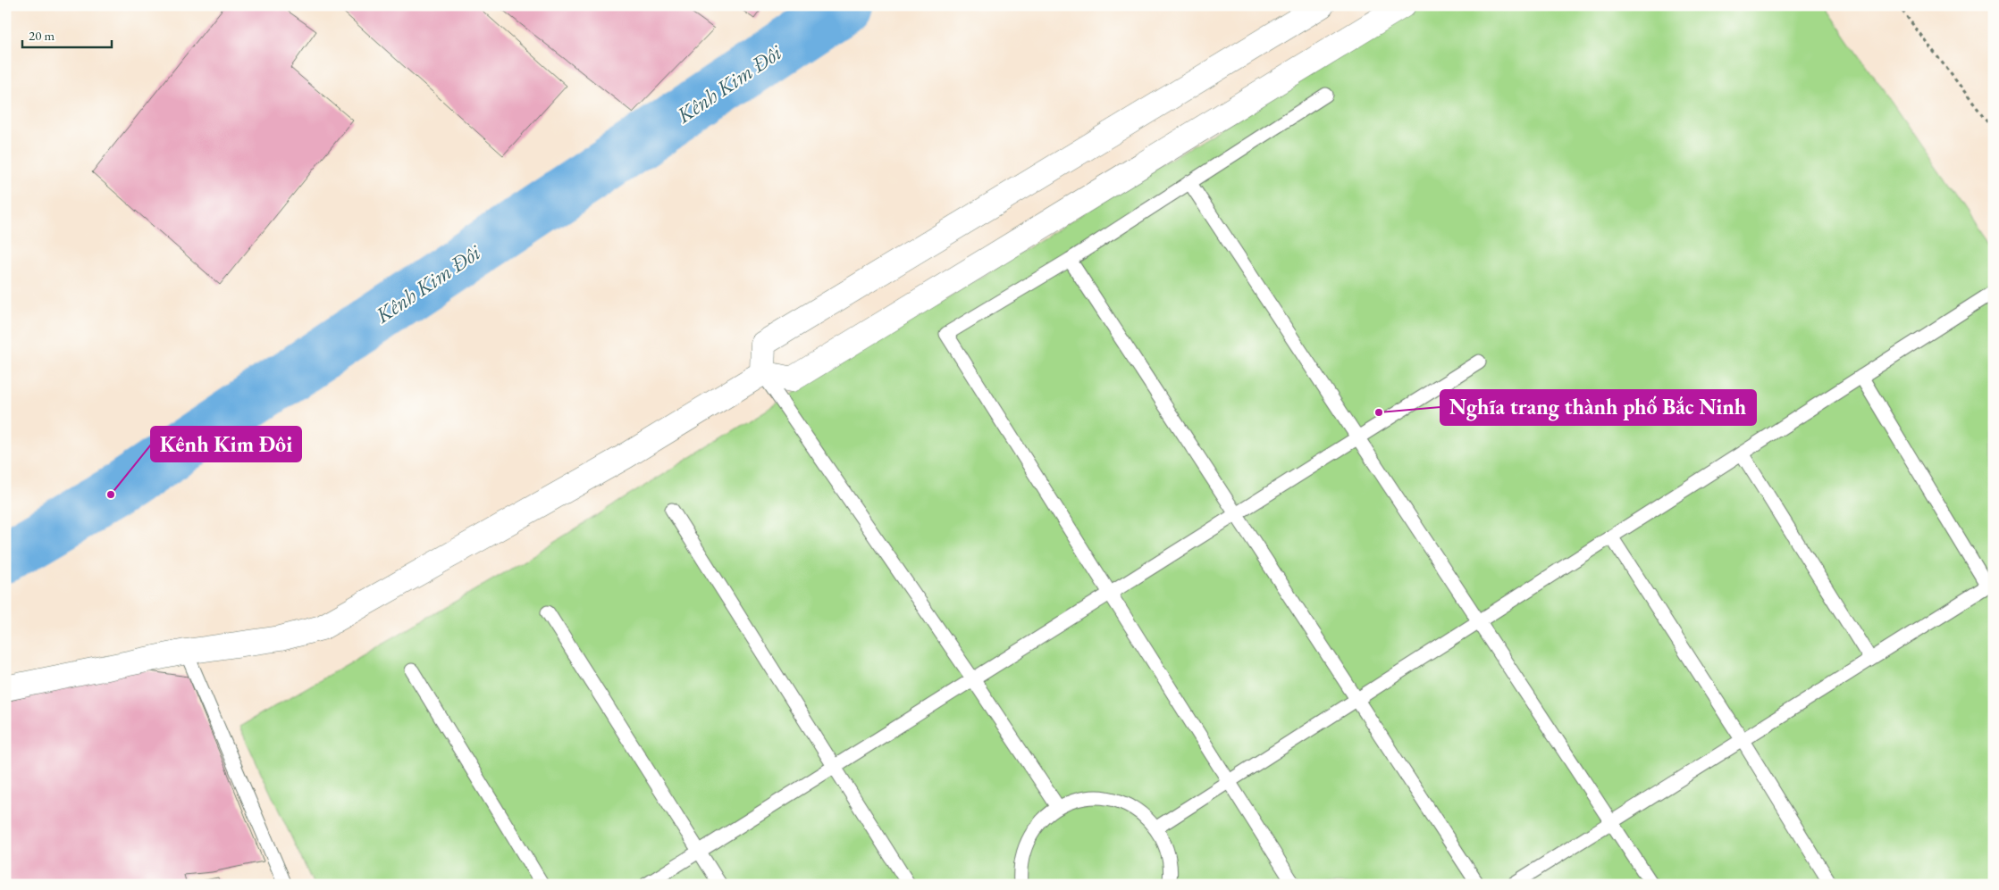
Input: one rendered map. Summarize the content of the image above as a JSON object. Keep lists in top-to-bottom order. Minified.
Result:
{"water":["Kênh Kim Đôi"],"places":["Nghĩa trang thành phố Bắc Ninh","Kênh Kim Đôi"],"scale_bar":"20 m"}
